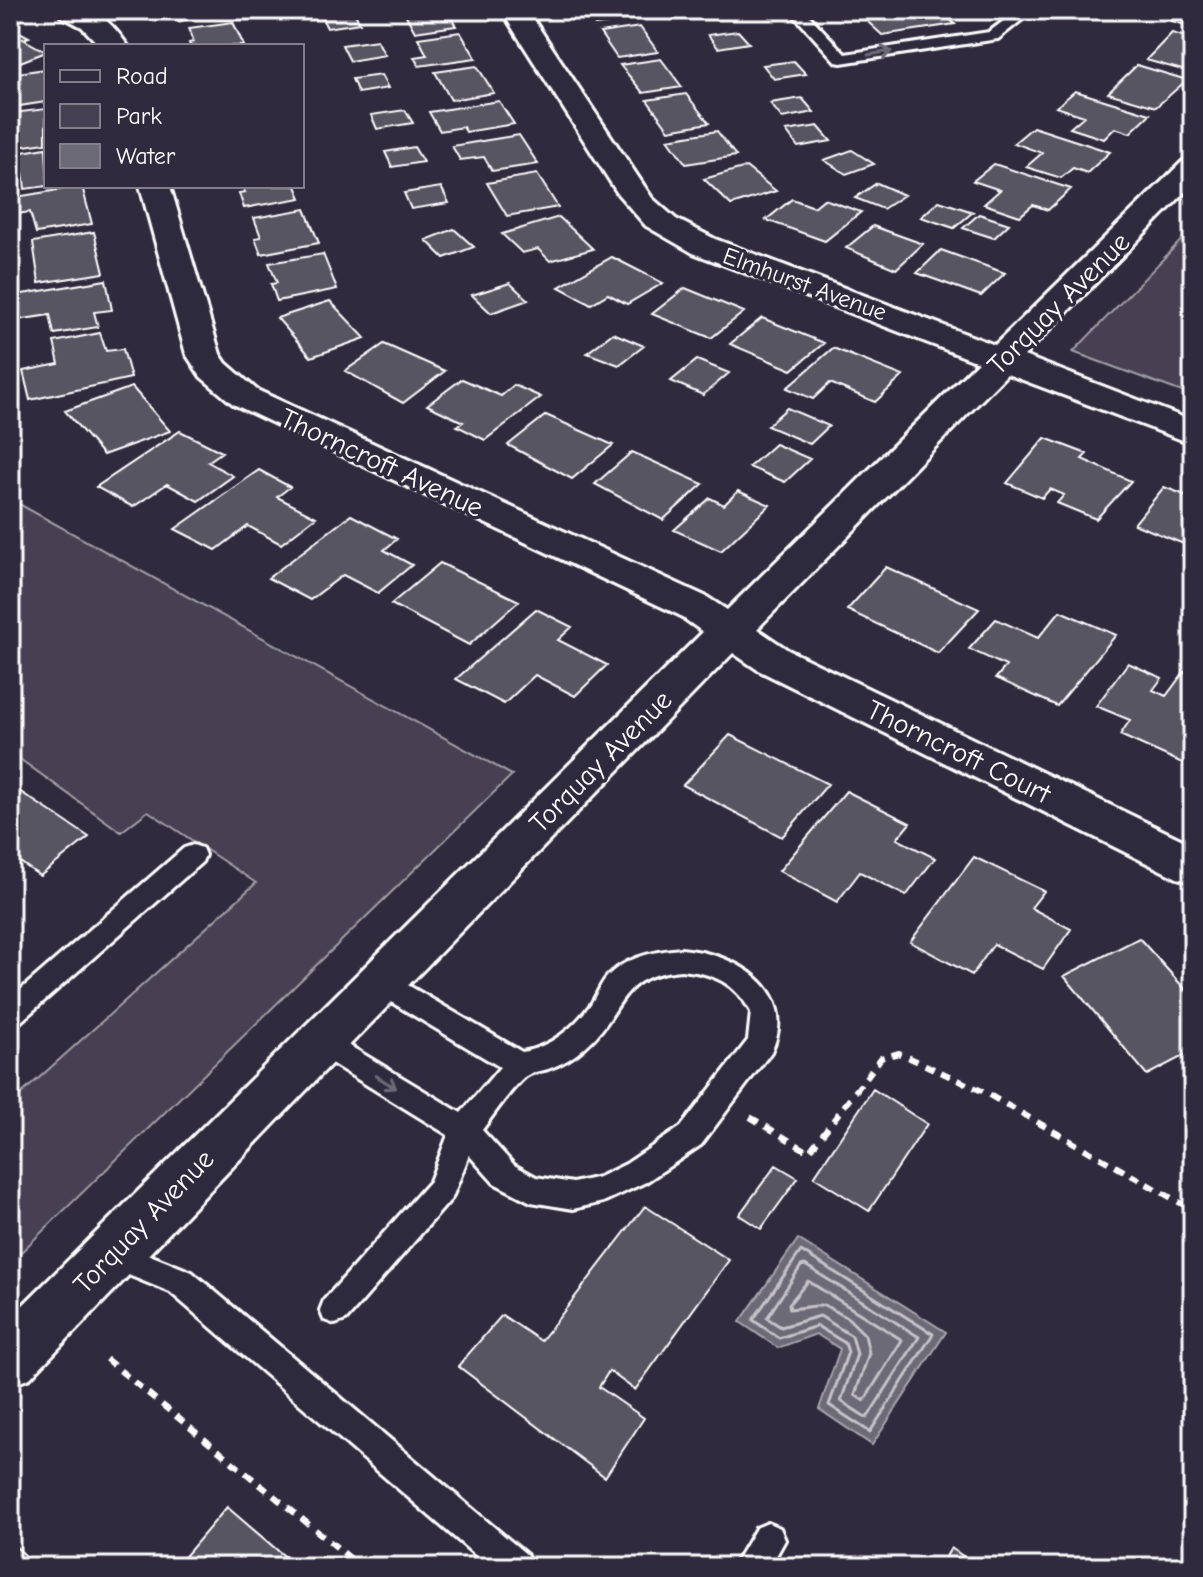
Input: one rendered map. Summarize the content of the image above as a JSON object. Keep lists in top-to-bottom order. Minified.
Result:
{"streets":{"street":["Elmhurst Avenue","Torquay Avenue","Thorncroft Avenue","Thorncroft Court"]},"crossings":[["Elmhurst Avenue","Torquay Avenue"],["Torquay Avenue","Thorncroft Avenue"],["Torquay Avenue","Thorncroft Court"],["Thorncroft Avenue","Thorncroft Court"]],"legend":["Road","Park","Water"]}
